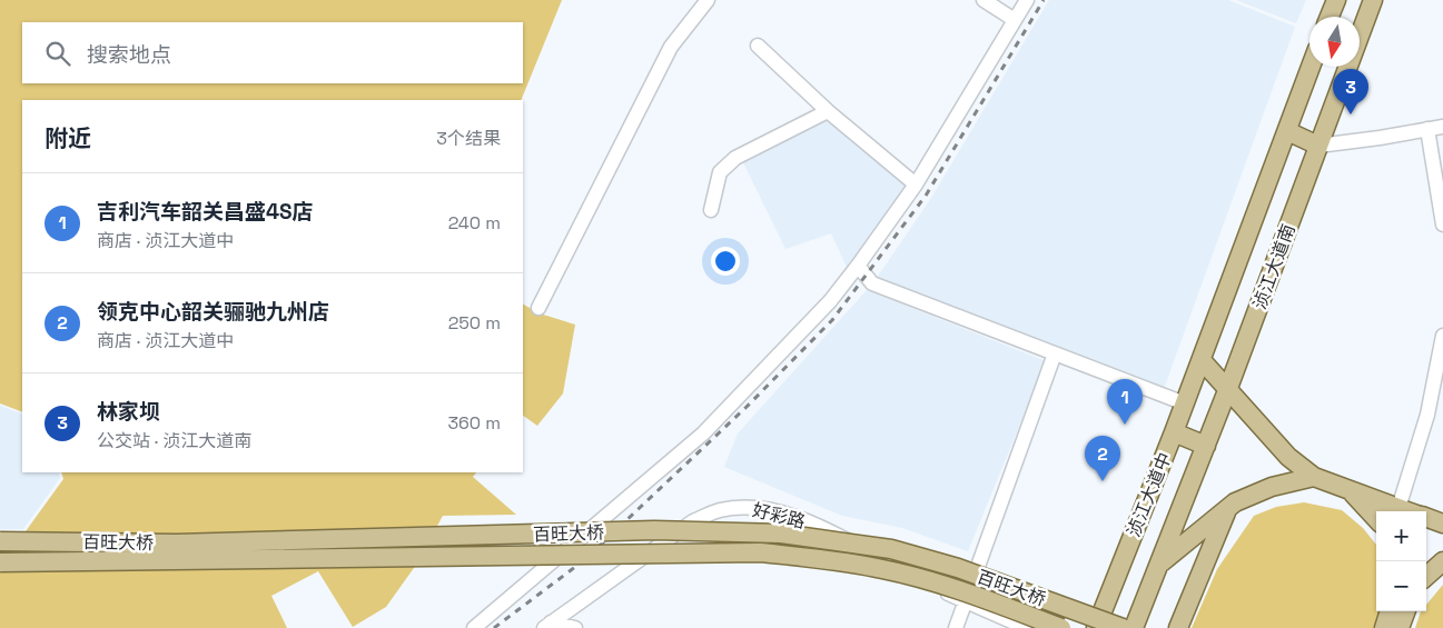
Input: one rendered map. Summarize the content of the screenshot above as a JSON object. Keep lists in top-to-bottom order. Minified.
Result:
{"streets":{"main road":["浈江大道南","浈江大道中","百旺大桥"],"street":["好彩路"]},"crossings":[["浈江大道南","浈江大道中"]],"north":"bottom","page":{"search":"搜索地点","pins":["3","1","2"],"heading":["附近","3个结果"],"list":[{"mark":"1","name":"吉利汽车韶关昌盛4S店","note":"商店 · 浈江大道中","value":"240 m"},{"mark":"2","name":"领克中心韶关骊驰九州店","note":"商店 · 浈江大道中","value":"250 m"},{"mark":"3","name":"林家坝","note":"公交站 · 浈江大道南","value":"360 m"}],"map_buttons":["+","−"]}}
